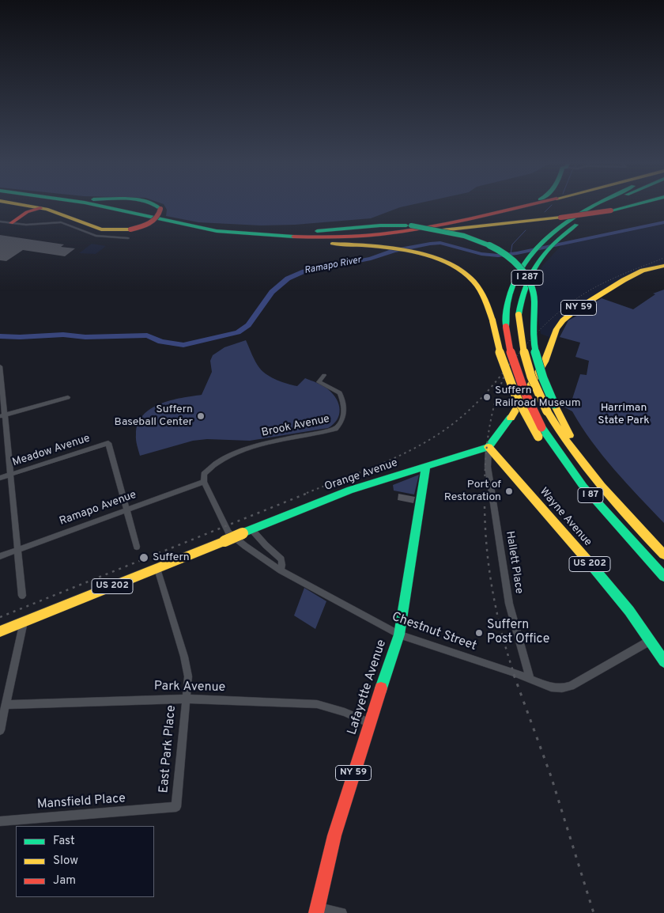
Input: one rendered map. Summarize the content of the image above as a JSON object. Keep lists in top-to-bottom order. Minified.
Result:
{"streets":{"main road":["I 287","NY 59","Orange Avenue","I 87","Wayne Avenue","US 202","Lafayette Avenue"],"street":["Brook Avenue","Meadow Avenue","Ramapo Avenue","Hallett Place","Chestnut Street","Park Avenue","East Park Place","Mansfield Place"]},"crossings":[["I 287","I 87"],["NY 59","Orange Avenue"],["NY 59","Wayne Avenue"],["NY 59","Hallett Place"],["Brook Avenue","Ramapo Avenue"],["Brook Avenue","Chestnut Street"],["Meadow Avenue","Ramapo Avenue"],["Orange Avenue","Wayne Avenue"],["Orange Avenue","Hallett Place"],["Orange Avenue","Lafayette Avenue"],["Orange Avenue","East Park Place"],["Ramapo Avenue","Chestnut Street"],["Wayne Avenue","Hallett Place"],["Wayne Avenue","Chestnut Street"],["Hallett Place","Chestnut Street"],["Chestnut Street","Lafayette Avenue"],["Park Avenue","Lafayette Avenue"],["Park Avenue","East Park Place"],["East Park Place","Mansfield Place"]],"water":["Ramapo River"],"parks":["Harriman State Park"],"places":["Suffern Railroad Museum","Suffern Baseball Center","Port of Restoration","Suffern","Suffern Post Office"],"legend":["Fast","Slow","Jam"]}
